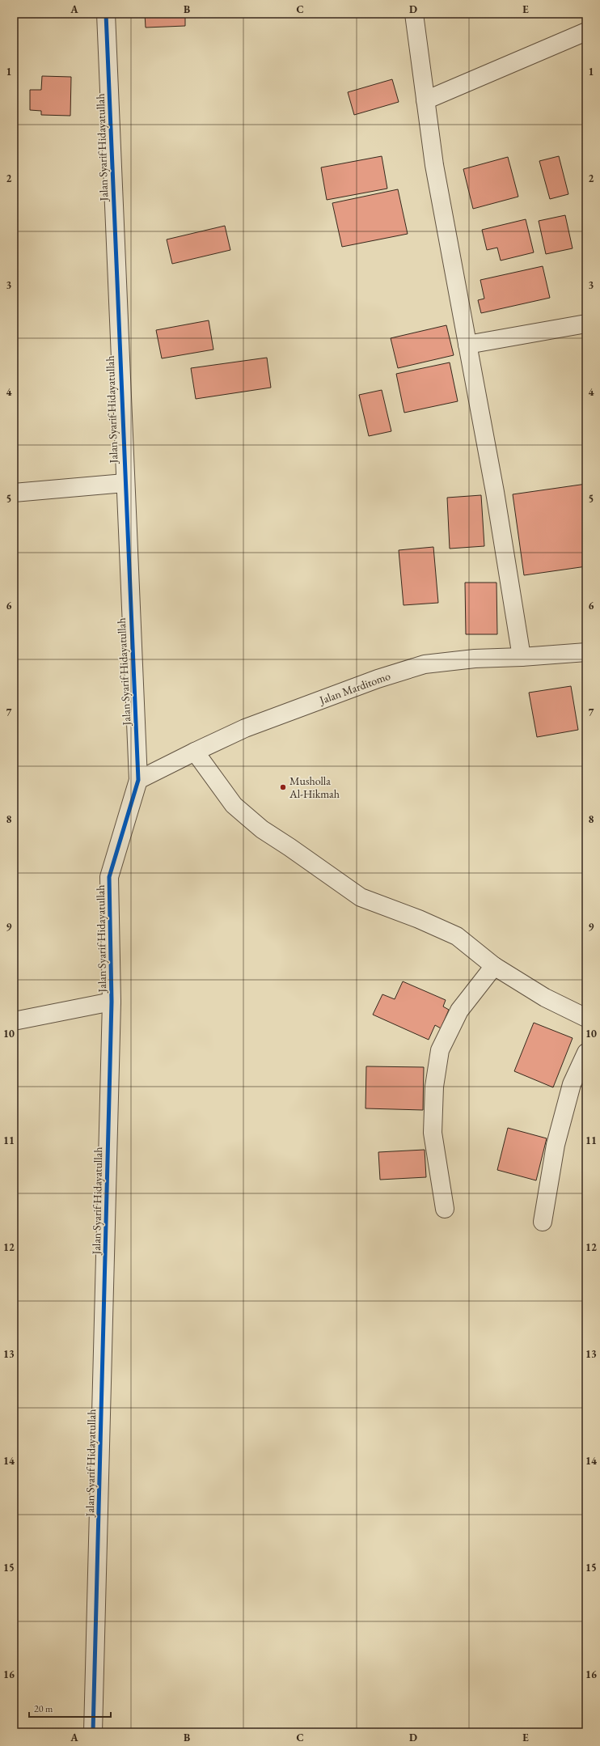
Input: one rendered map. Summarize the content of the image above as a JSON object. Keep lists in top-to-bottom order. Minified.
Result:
{"streets":{"street":["Jalan Syarif Hidayatullah","Jalan Marditomo"]},"crossings":[["Jalan Syarif Hidayatullah","Jalan Marditomo"]],"places":["Musholla Al-Hikmah"],"scale_bar":"20 m","grid":{"columns":["A","B","C","D","E"],"rows":["1","2","3","4","5","6","7","8","9","10","11","12","13","14","15","16"]}}
